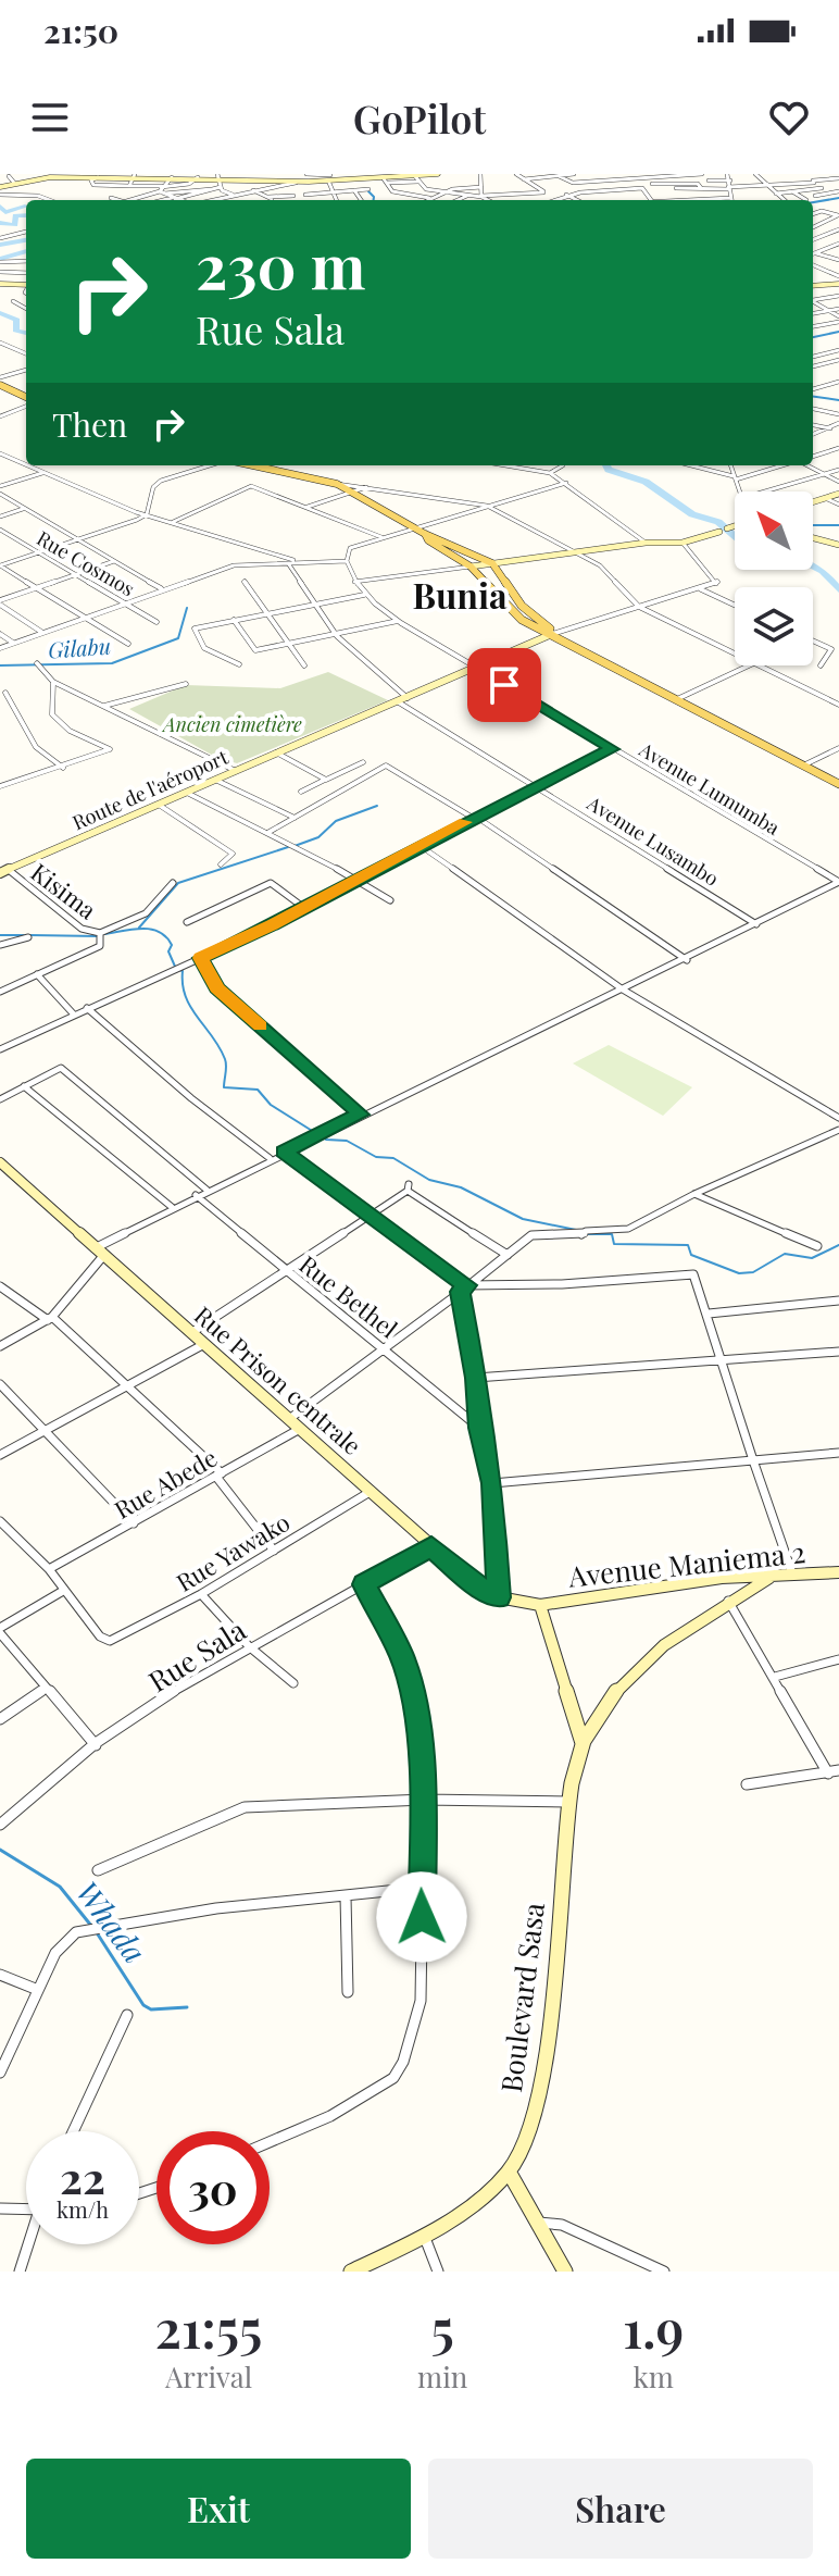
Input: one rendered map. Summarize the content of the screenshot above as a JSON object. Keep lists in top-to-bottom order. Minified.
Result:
{"streets":{"street":["Rue Cosmos","Avenue Lumumba","Route de l'aéroport","Avenue Lusambo","Kisima","Rue Bethel","Rue Prison centrale","Rue Abede","Rue Yawako","Avenue Maniema 2","Rue Sala","Boulevard Sasa"]},"crossings":[["Avenue Lumumba","Route de l'aéroport"],["Route de l'aéroport","Avenue Lusambo"],["Route de l'aéroport","Kisima"],["Rue Prison centrale","Rue Abede"],["Rue Prison centrale","Rue Yawako"],["Rue Prison centrale","Avenue Maniema 2"],["Rue Prison centrale","Rue Sala"],["Rue Prison centrale","Boulevard Sasa"],["Avenue Maniema 2","Boulevard Sasa"]],"districts":["Bunia"],"water":["Gilabu","Whada"],"parks":["Ancien cimetière"],"north":"top left","page":{"status":"21:50","header":"GoPilot","turn":["230 m","Rue Sala"],"then":"Then","speed":"22 km/h","limit":"30","eta":["21:55","Arrival","5","min","1.9","km"],"buttons":["Exit","Share"]}}
